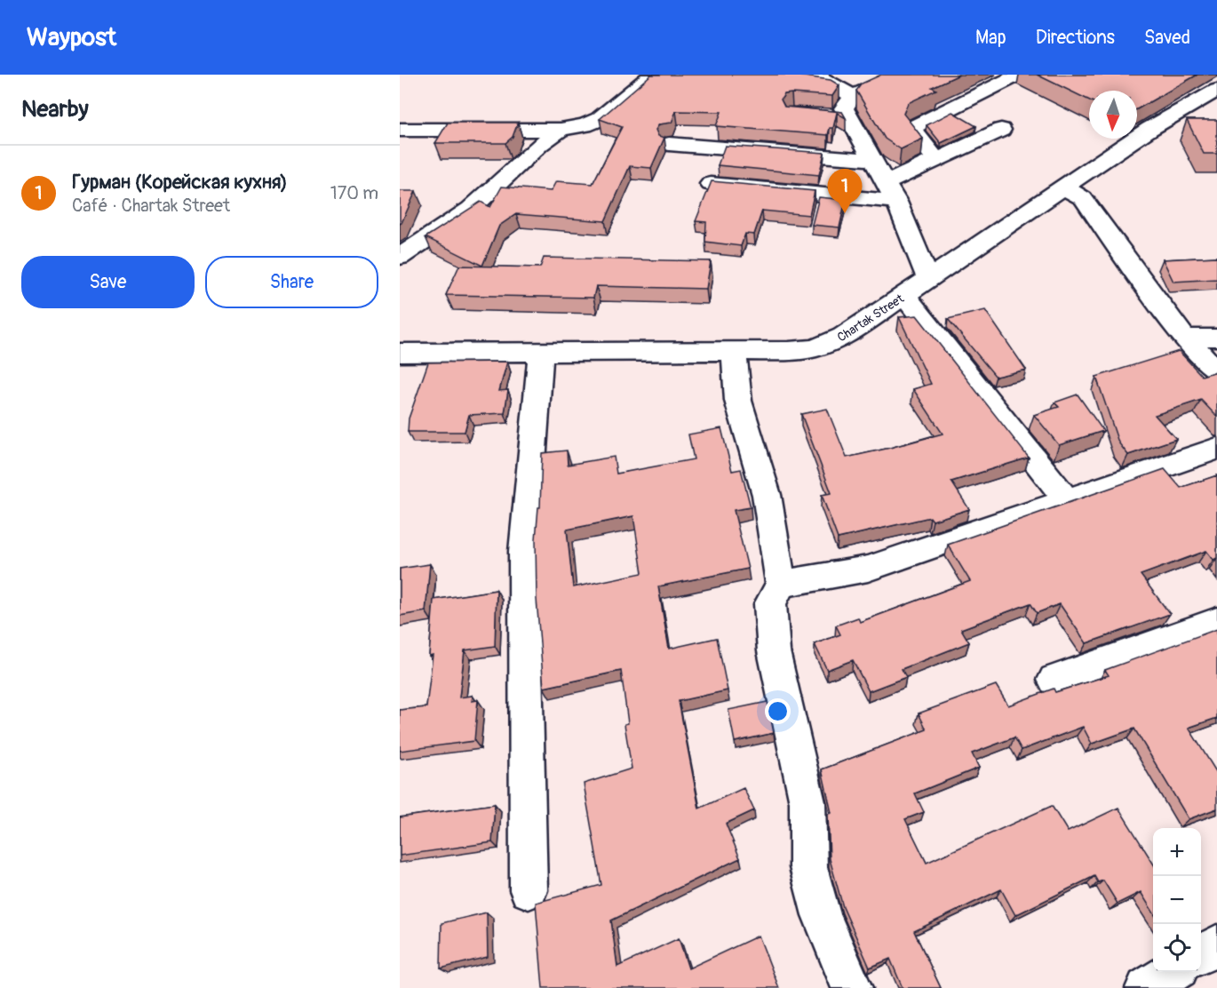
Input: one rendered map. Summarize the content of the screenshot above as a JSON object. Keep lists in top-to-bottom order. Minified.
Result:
{"streets":{"street":["Chartak Street"]},"north":"bottom","page":{"header":"Waypost","nav":["Map","Directions","Saved"],"heading":"Nearby","list":[{"mark":"1","name":"Гурман (Корейская кухня)","note":"Café · Chartak Street","value":"170 m"}],"pins":"1","buttons":["Save","Share"],"map_buttons":["+","−"]}}
